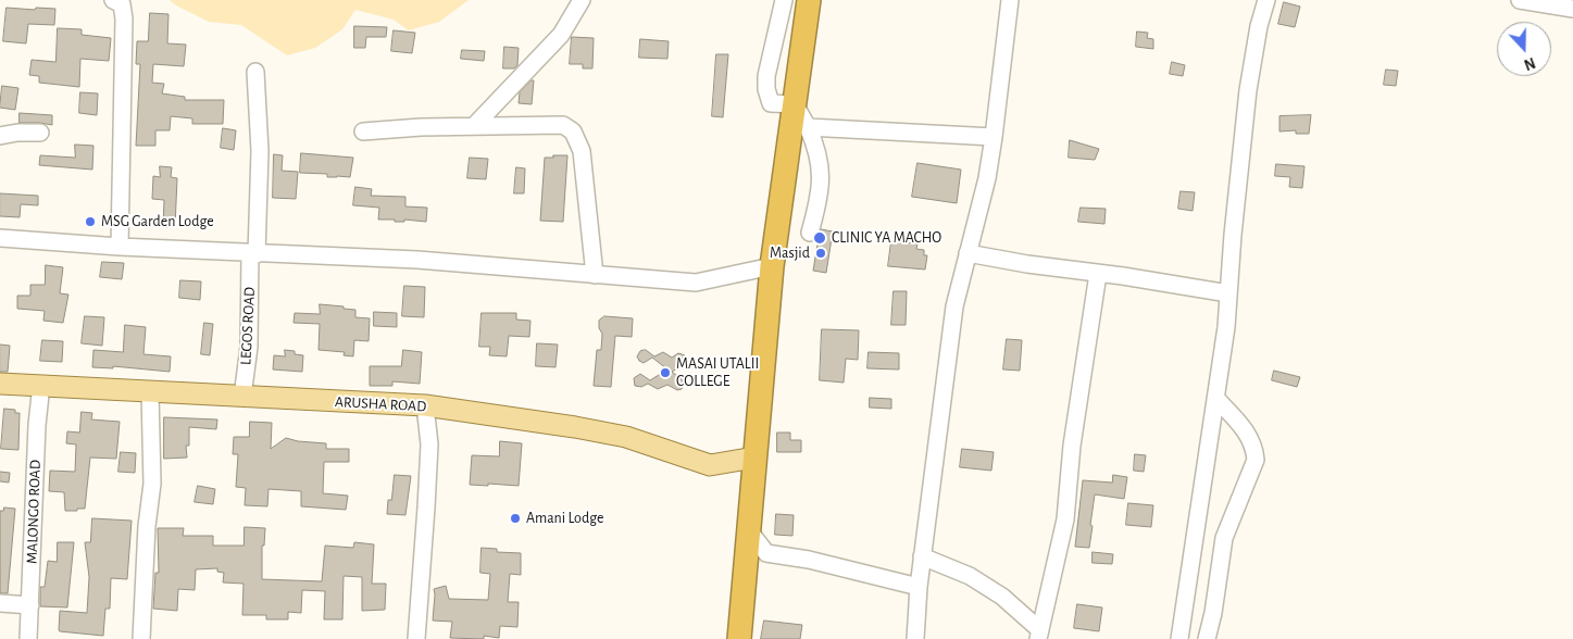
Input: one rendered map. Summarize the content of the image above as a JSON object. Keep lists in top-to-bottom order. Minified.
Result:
{"streets":{"main road":["ARUSHA ROAD"],"street":["LEGOS ROAD","MALONGO ROAD"]},"crossings":[["LEGOS ROAD","ARUSHA ROAD"],["ARUSHA ROAD","MALONGO ROAD"]],"places":["MSG Garden Lodge","CLINIC YA MACHO","Masjid","MASAI UTALII COLLEGE","Amani Lodge"],"north":"bottom"}
